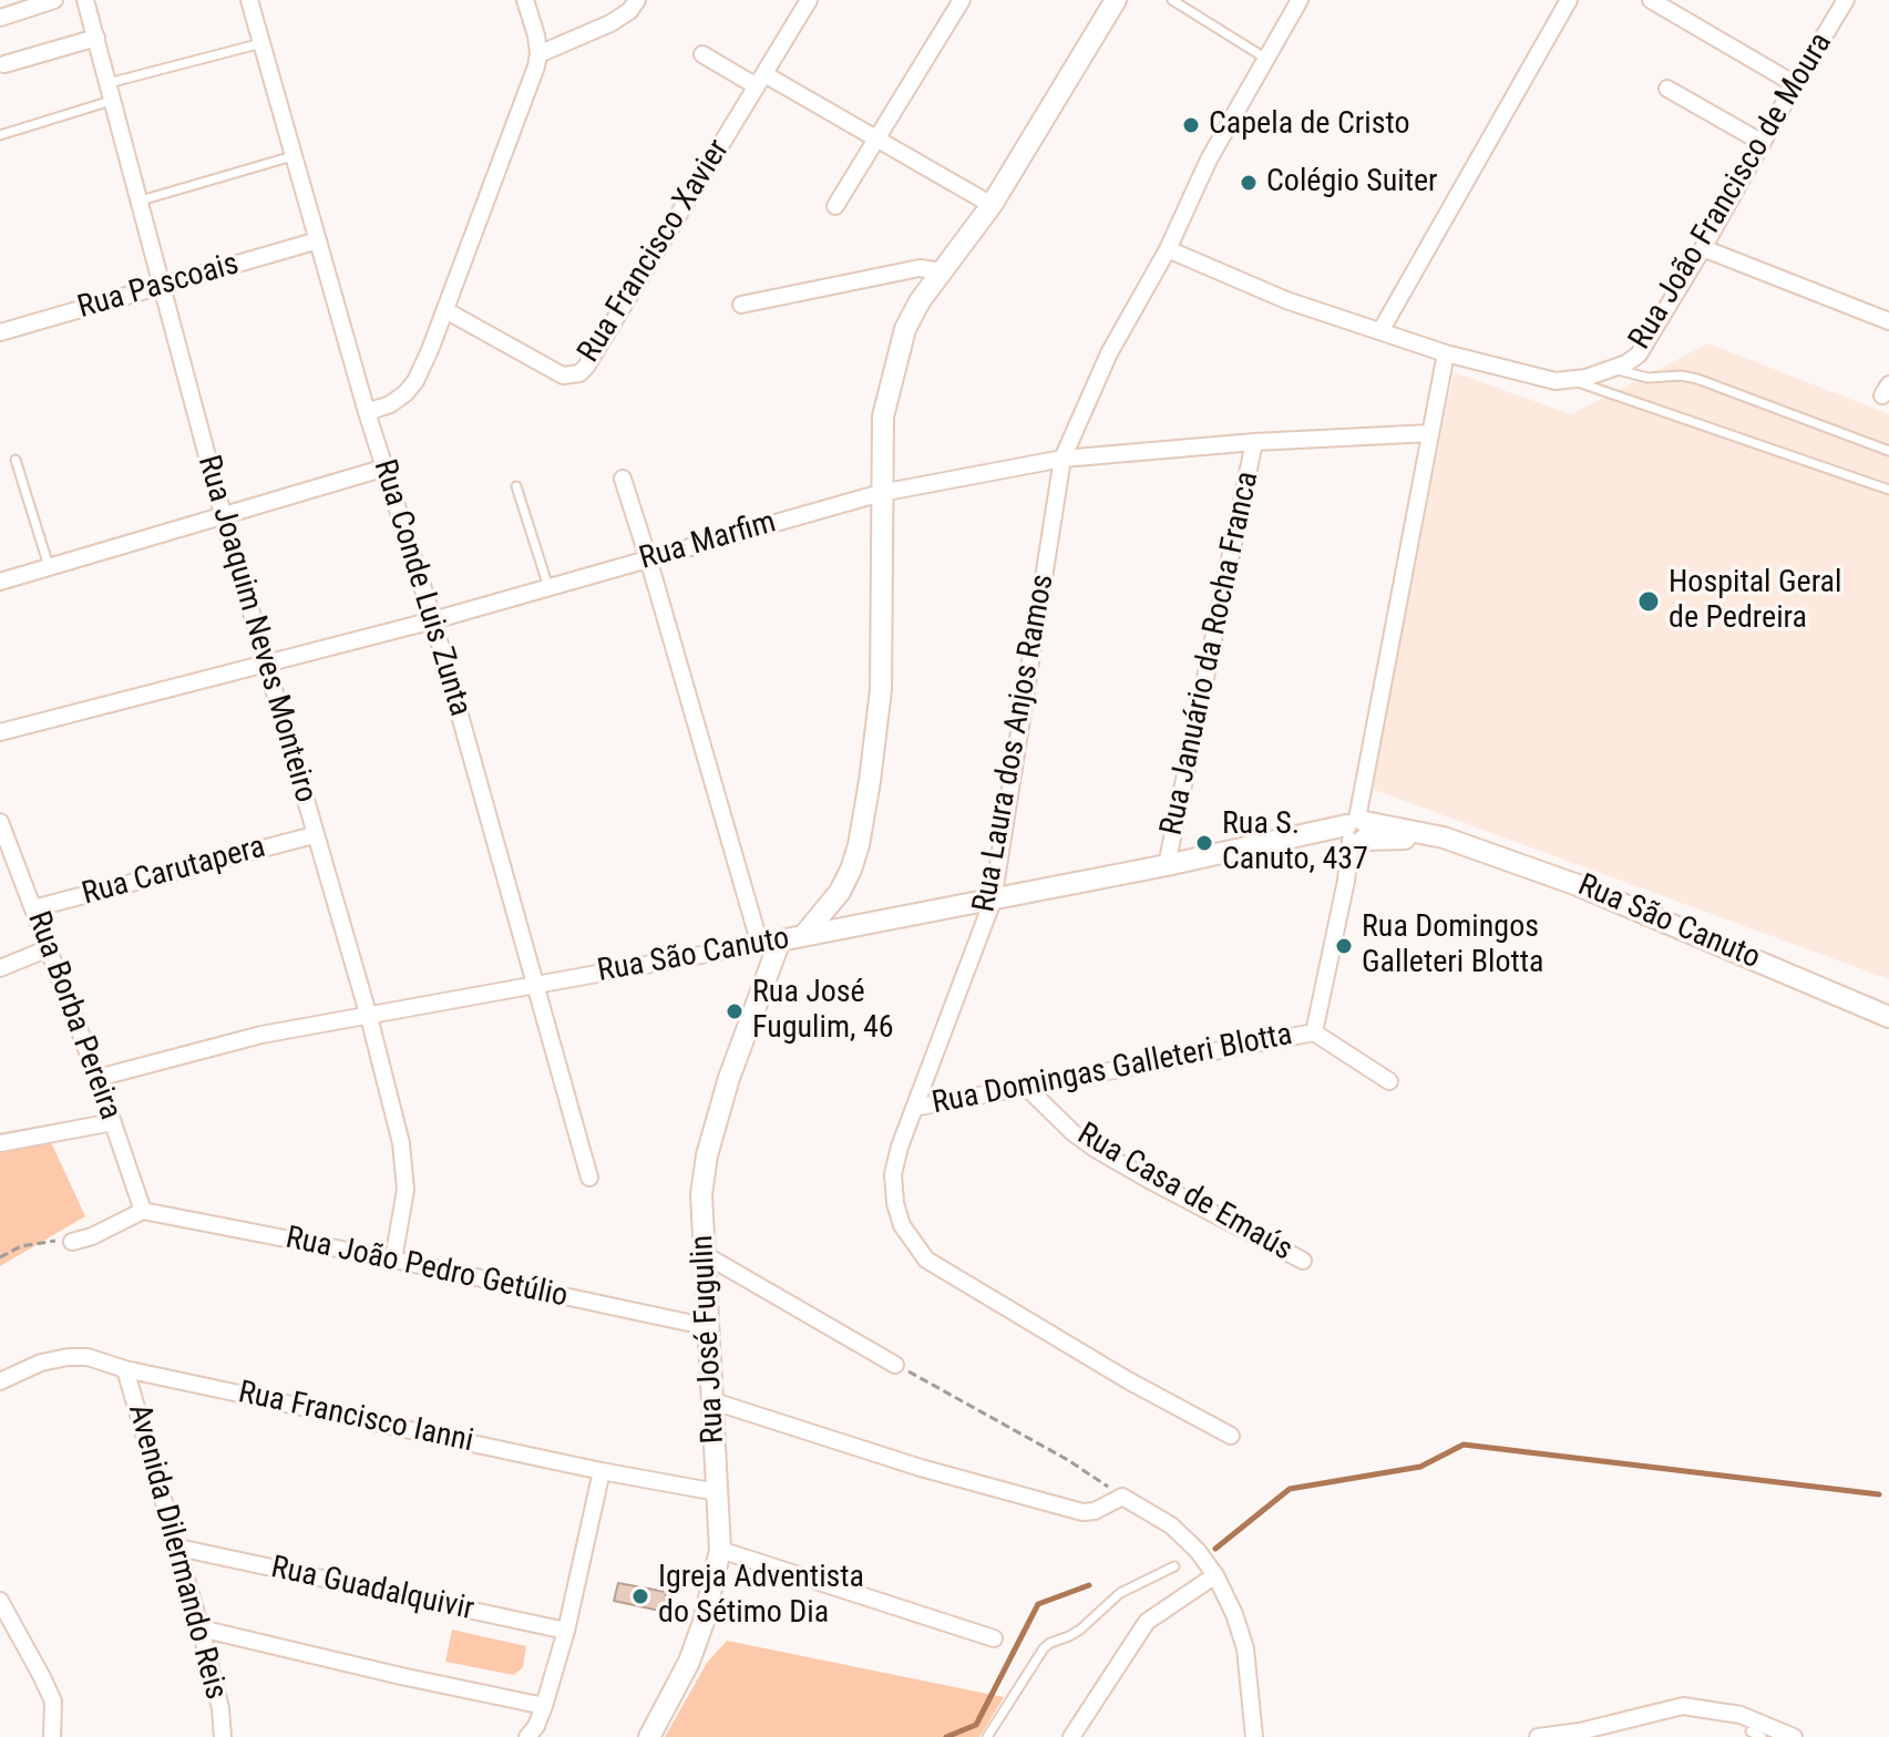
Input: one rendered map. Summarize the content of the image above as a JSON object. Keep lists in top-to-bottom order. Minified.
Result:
{"streets":{"street":["Rua João Francisco de Moura","Rua Francisco Xavier","Rua Pascoais","Rua Marfim","Rua Conde Luis Zunta","Rua Joaquim Neves Monteiro","Rua Januário da Rocha Franca","Rua Laura dos Anjos Ramos","Rua Carutapera","Rua São Canuto","Rua Borba Pereira","Rua Domingas Galleteri Blotta","Rua Casa de Emaús","Rua João Pedro Getúlio","Rua José Fugulin","Rua Francisco Ianni","Avenida Dilermando Reis","Rua Guadalquivir"]},"crossings":[["Rua João Francisco de Moura","Rua Laura dos Anjos Ramos"],["Rua João Francisco de Moura","Rua Domingas Galleteri Blotta"],["Rua Pascoais","Rua Conde Luis Zunta"],["Rua Pascoais","Rua Joaquim Neves Monteiro"],["Rua Marfim","Rua Conde Luis Zunta"],["Rua Marfim","Rua Joaquim Neves Monteiro"],["Rua Marfim","Rua Januário da Rocha Franca"],["Rua Marfim","Rua Laura dos Anjos Ramos"],["Rua Marfim","Rua Domingas Galleteri Blotta"],["Rua Conde Luis Zunta","Rua São Canuto"],["Rua Joaquim Neves Monteiro","Rua Carutapera"],["Rua Joaquim Neves Monteiro","Rua São Canuto"],["Rua Joaquim Neves Monteiro","Rua João Pedro Getúlio"],["Rua Januário da Rocha Franca","Rua São Canuto"],["Rua Laura dos Anjos Ramos","Rua São Canuto"],["Rua Laura dos Anjos Ramos","Rua Domingas Galleteri Blotta"],["Rua Carutapera","Rua Borba Pereira"],["Rua São Canuto","Rua Borba Pereira"],["Rua São Canuto","Rua Domingas Galleteri Blotta"],["Rua São Canuto","Rua José Fugulin"],["Rua Borba Pereira","Rua João Pedro Getúlio"],["Rua Domingas Galleteri Blotta","Rua Casa de Emaús"],["Rua João Pedro Getúlio","Rua José Fugulin"],["Rua José Fugulin","Rua Francisco Ianni"],["Rua Francisco Ianni","Avenida Dilermando Reis"],["Avenida Dilermando Reis","Rua Guadalquivir"]],"places":["Capela de Cristo","Colégio Suiter","Hospital Geral de Pedreira","Rua S. Canuto, 437","Rua Domingos Galleteri Blotta","Rua José Fugulim, 46","Igreja Adventista do Sétimo Dia"]}
